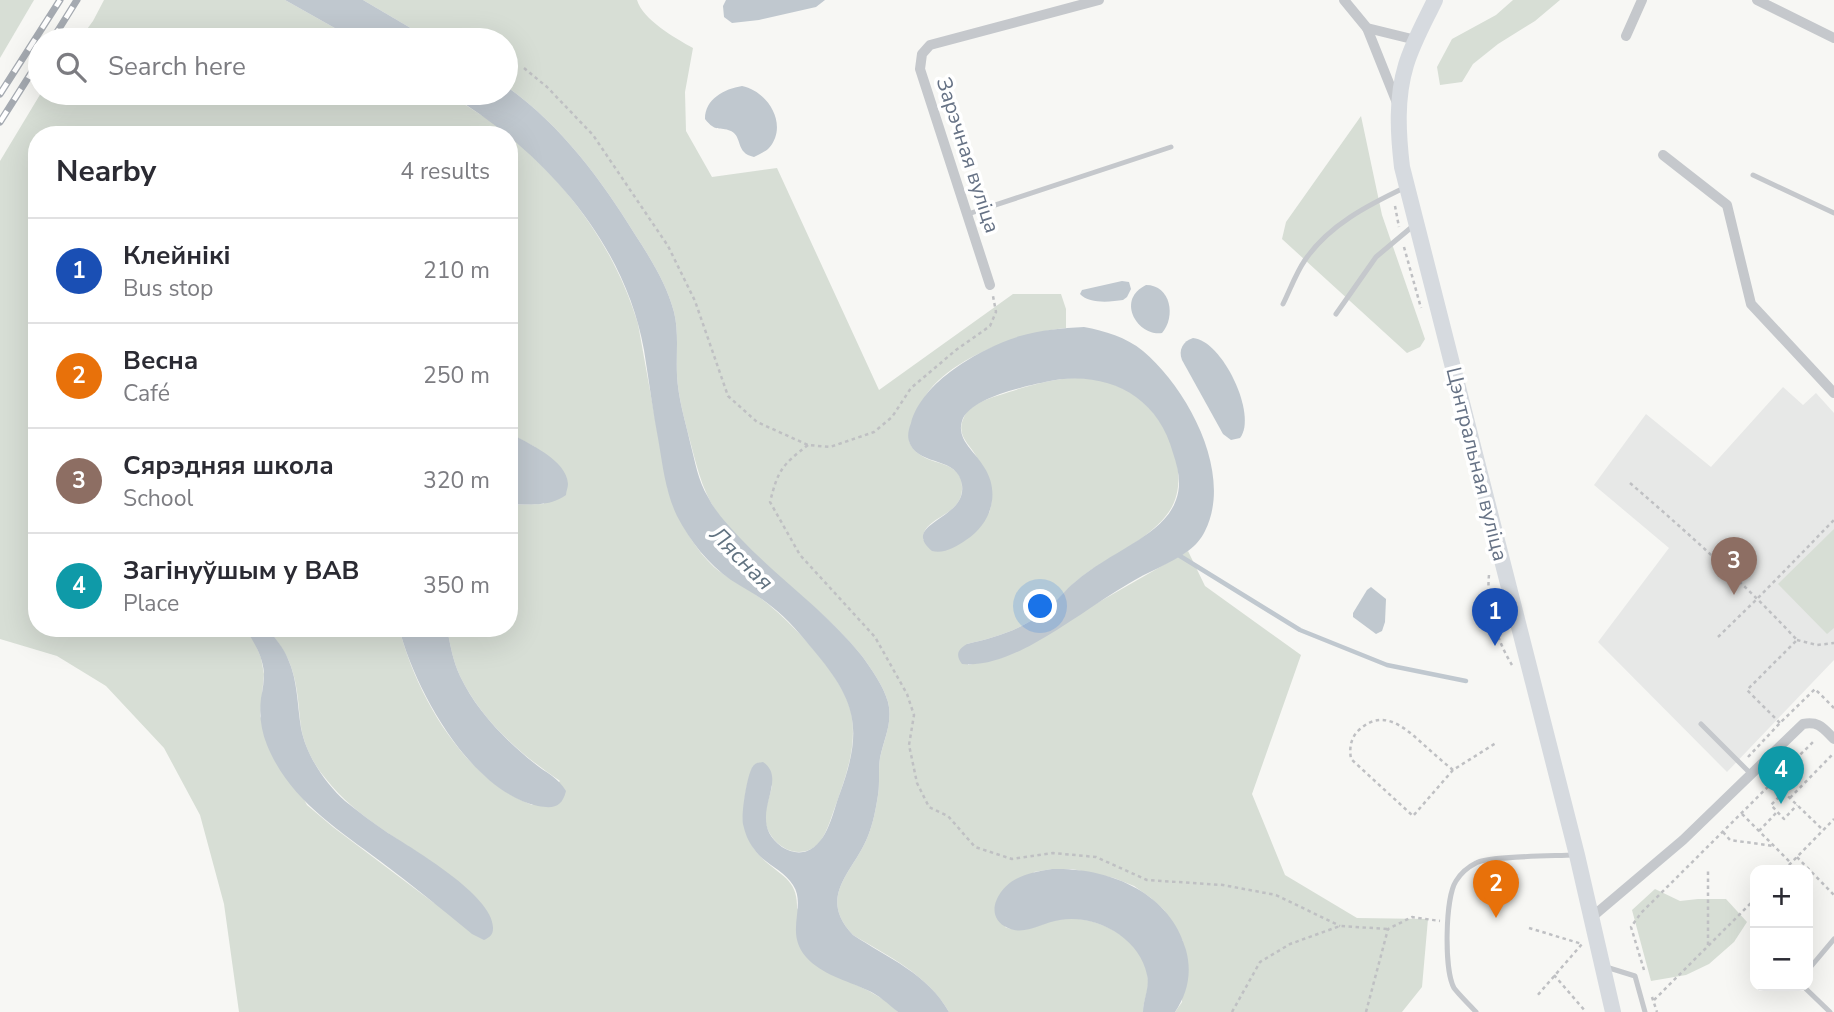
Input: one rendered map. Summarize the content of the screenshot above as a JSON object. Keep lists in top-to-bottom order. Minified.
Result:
{"streets":{"street":["Зарэчная вуліца","Цэнтральная вуліца"]},"water":["Лясная"],"page":{"search":"Search here","heading":["Nearby","4 results"],"list":[{"mark":"1","name":"Клейнікі","note":"Bus stop","value":"210 m"},{"mark":"2","name":"Весна","note":"Café","value":"250 m"},{"mark":"3","name":"Сярэдняя школа","note":"School","value":"320 m"},{"mark":"4","name":"Загінуўшым у ВАВ","note":"Place","value":"350 m"}],"pins":["3","1","4","2"],"map_buttons":["+","−"]}}
